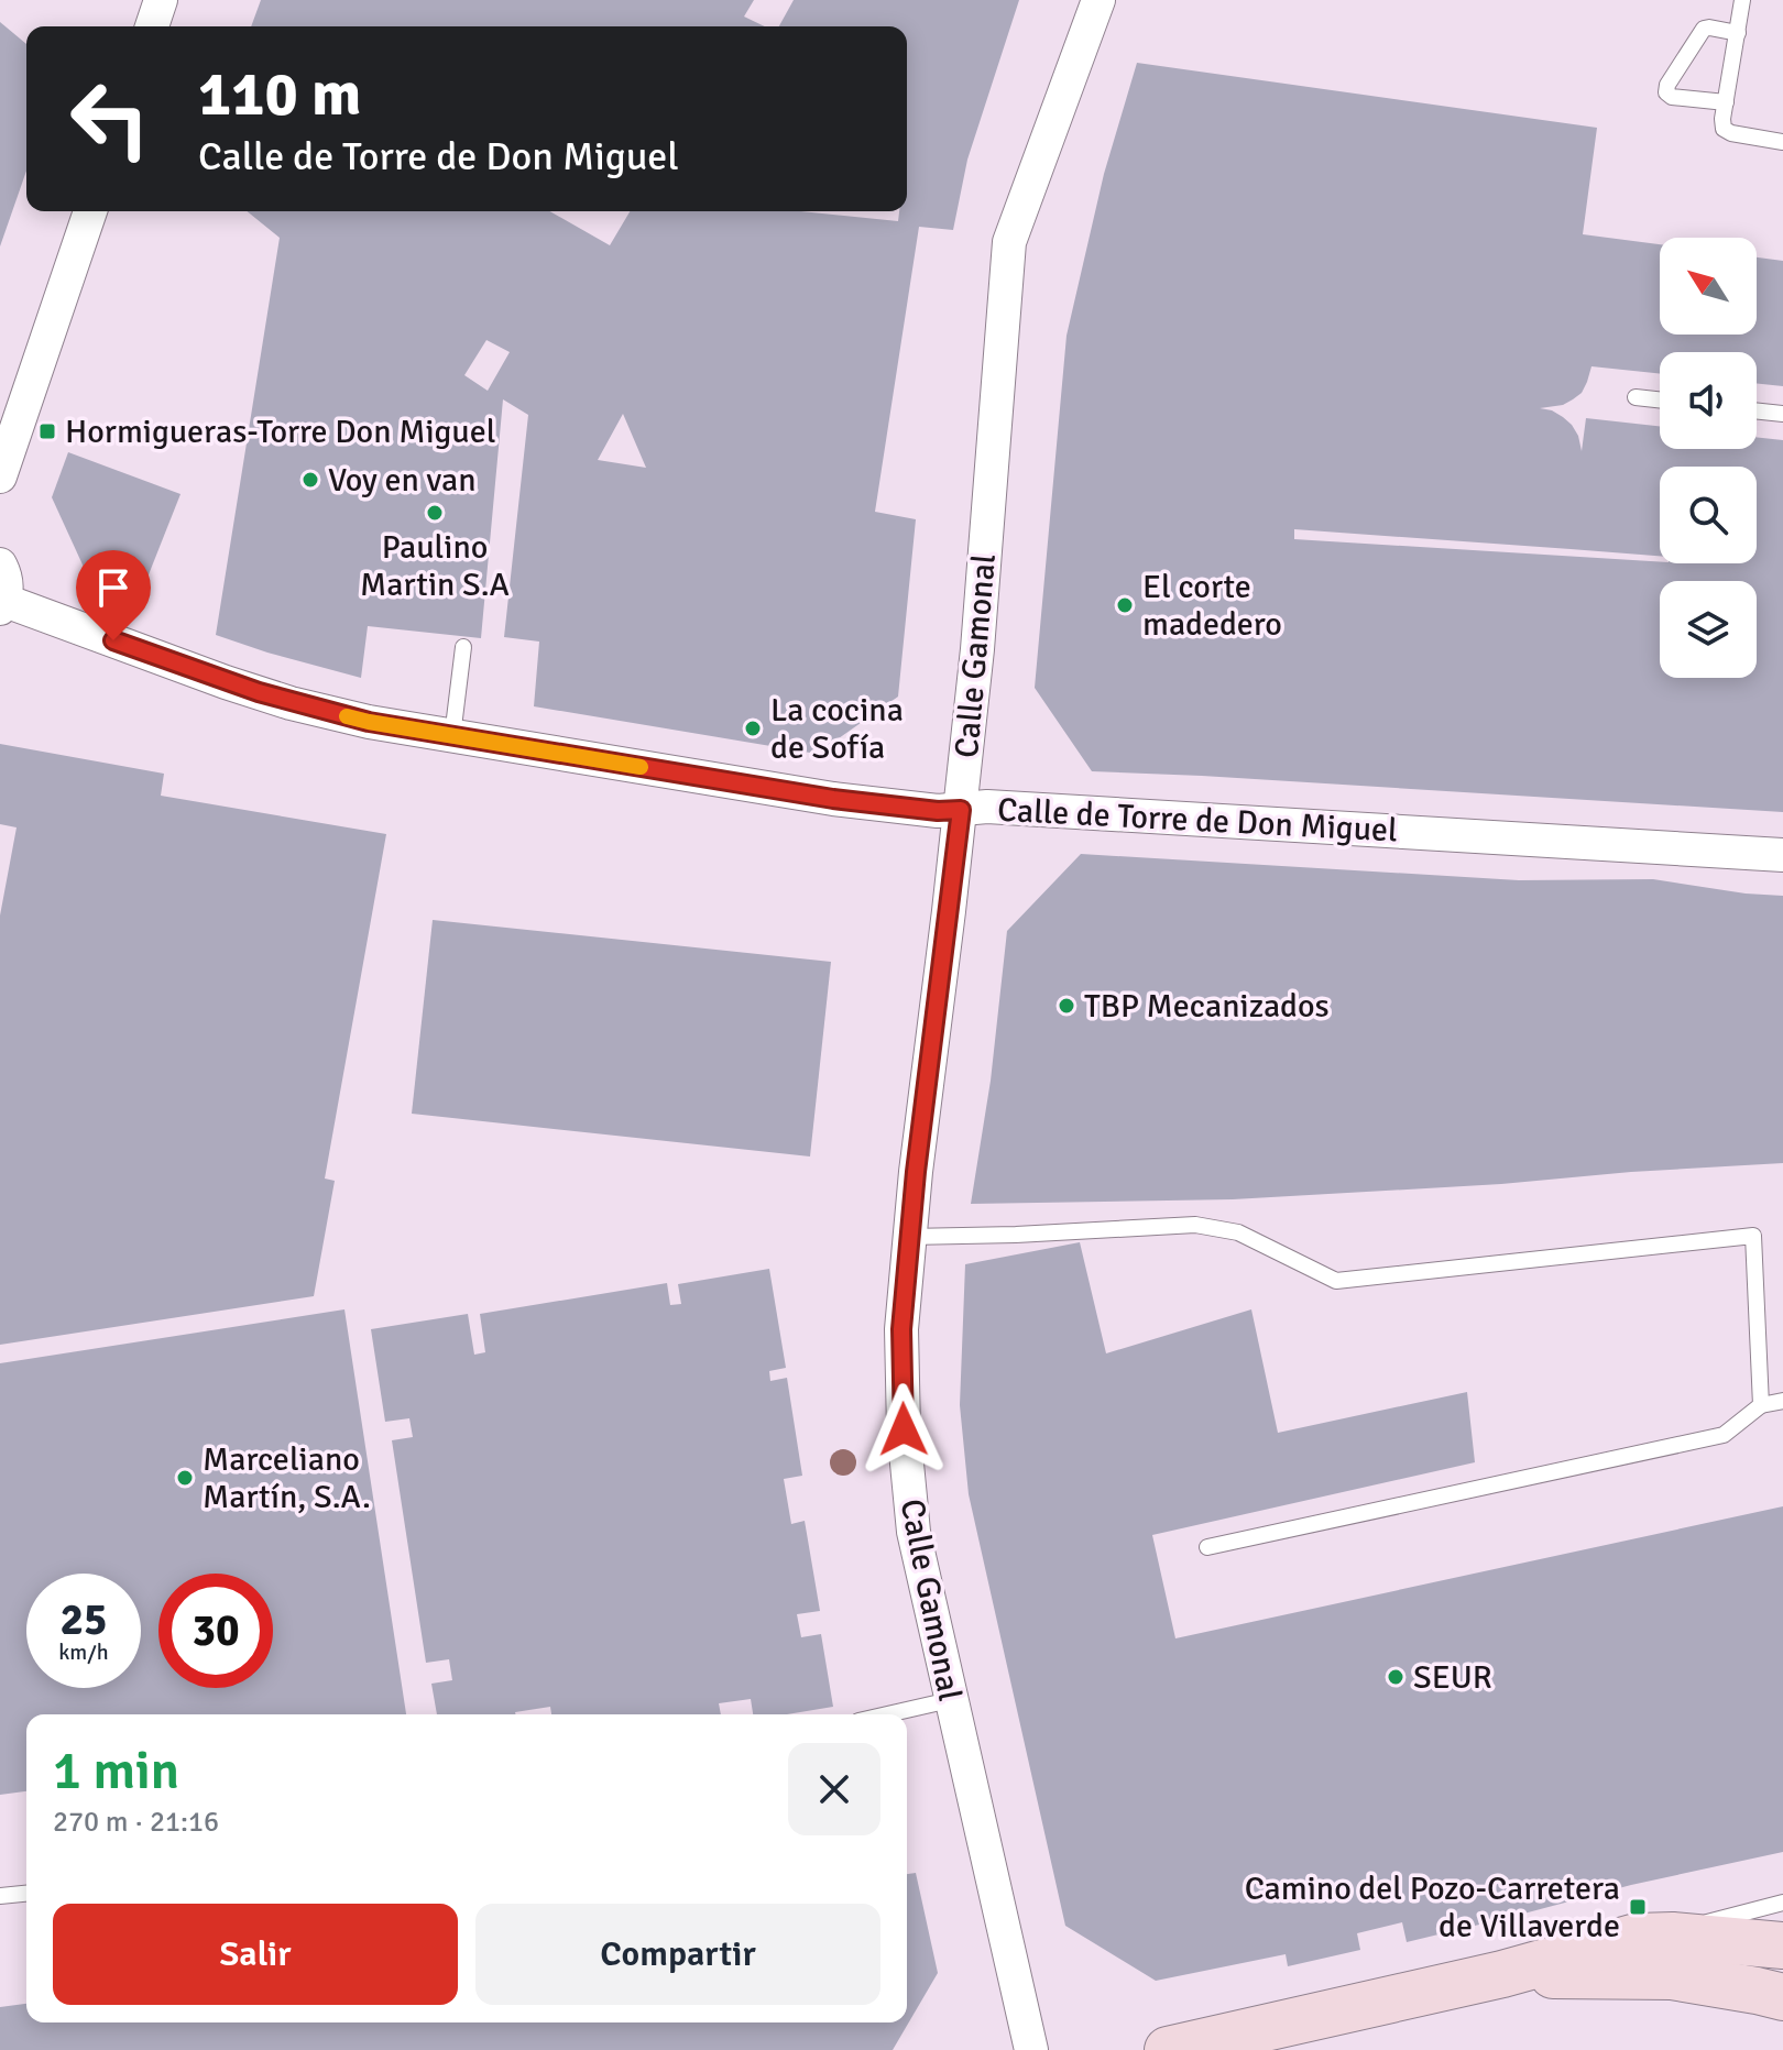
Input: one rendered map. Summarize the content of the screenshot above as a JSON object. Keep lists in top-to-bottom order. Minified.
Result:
{"streets":{"street":["Calle Gamonal","Calle de Torre de Don Miguel"]},"crossings":[["Calle Gamonal","Calle de Torre de Don Miguel"]],"places":{"transit":["Hormigueras-Torre Don Miguel","Camino del Pozo-Carretera de Villaverde"],"other":["Voy en van","Paulino Martin S.A","El corte madedero","La cocina de Sofía","TBP Mecanizados","Marceliano Martín, S.A.","SEUR"]},"north":"top left","page":{"turn":["110 m","Calle de Torre de Don Miguel"],"speed":"25 km/h","limit":"30","heading":["1 min","270 m · 21:16"],"buttons":["Salir","Compartir"]}}
